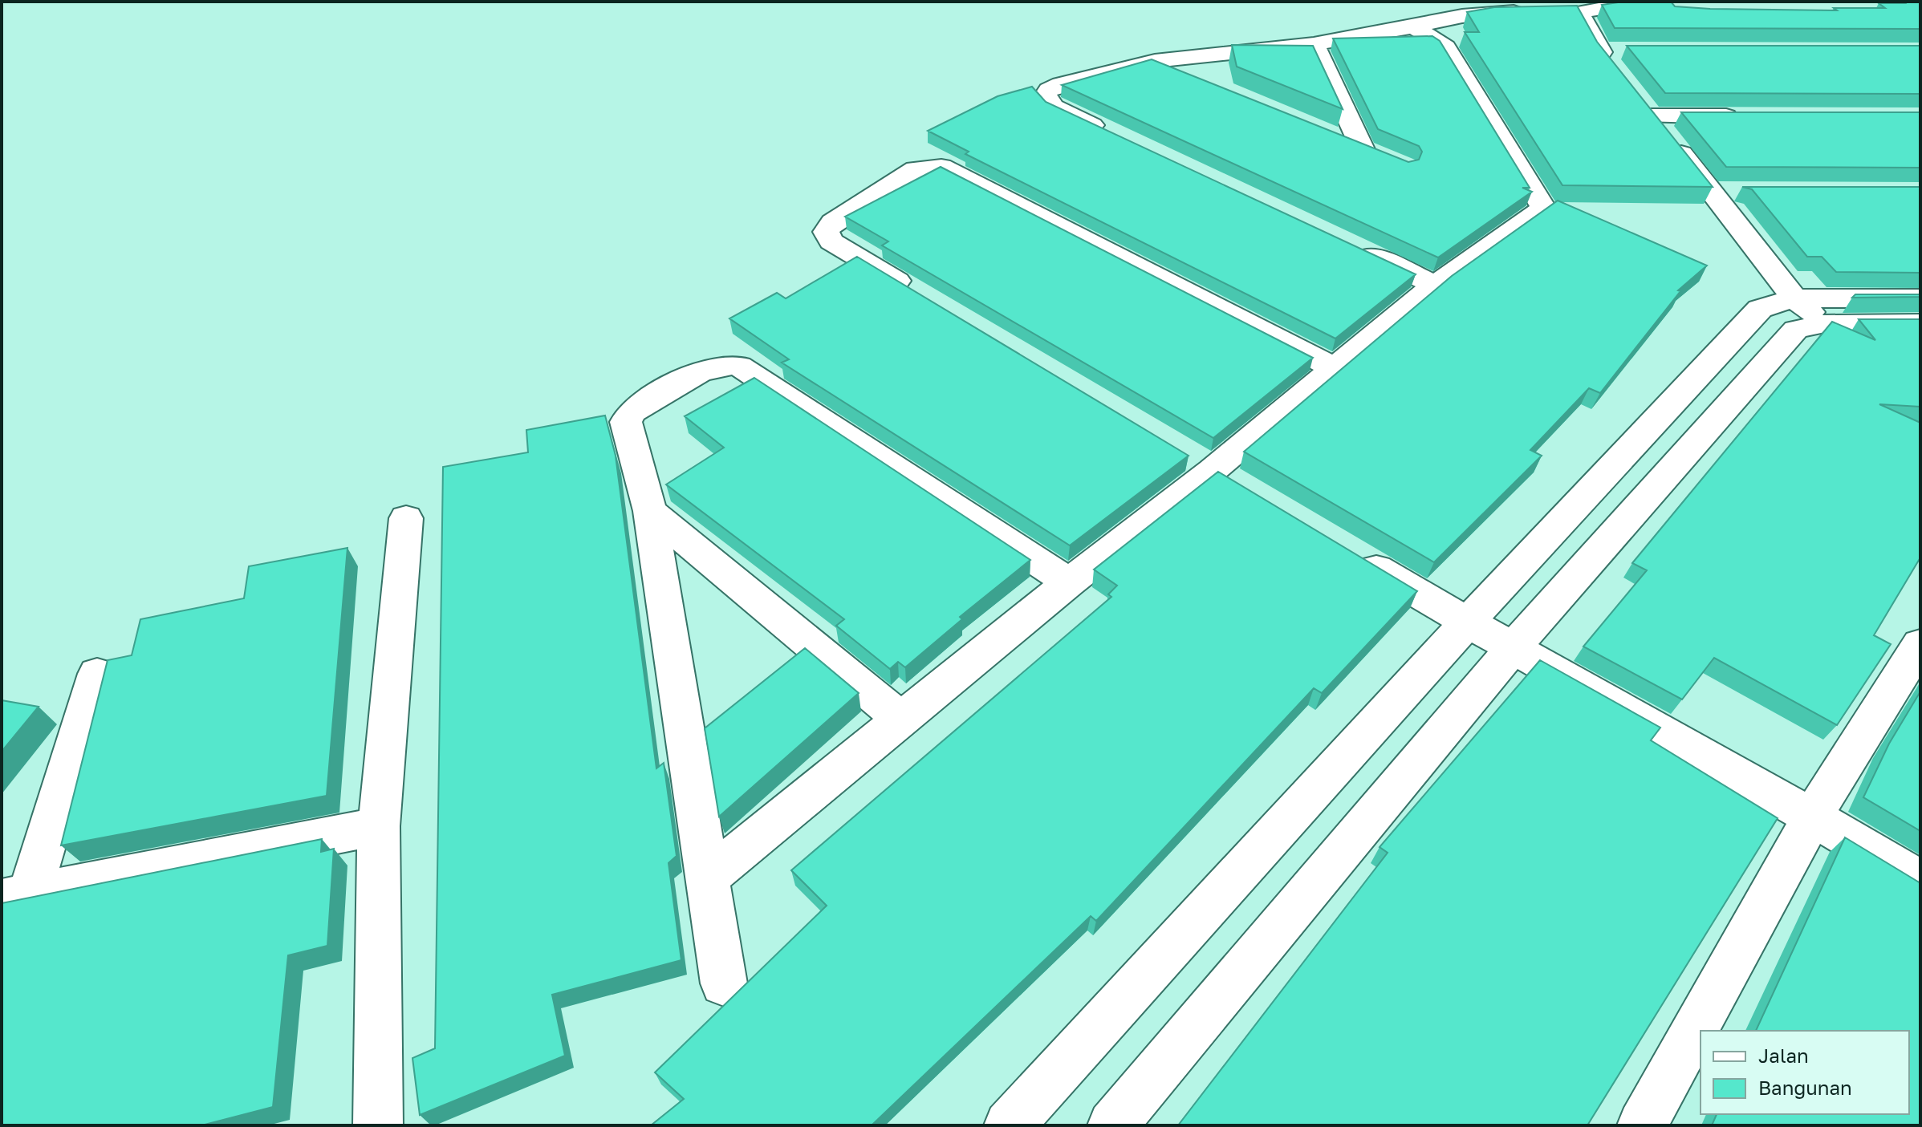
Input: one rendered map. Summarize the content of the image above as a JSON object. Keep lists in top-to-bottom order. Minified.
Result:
{"legend":["Jalan","Bangunan"]}
